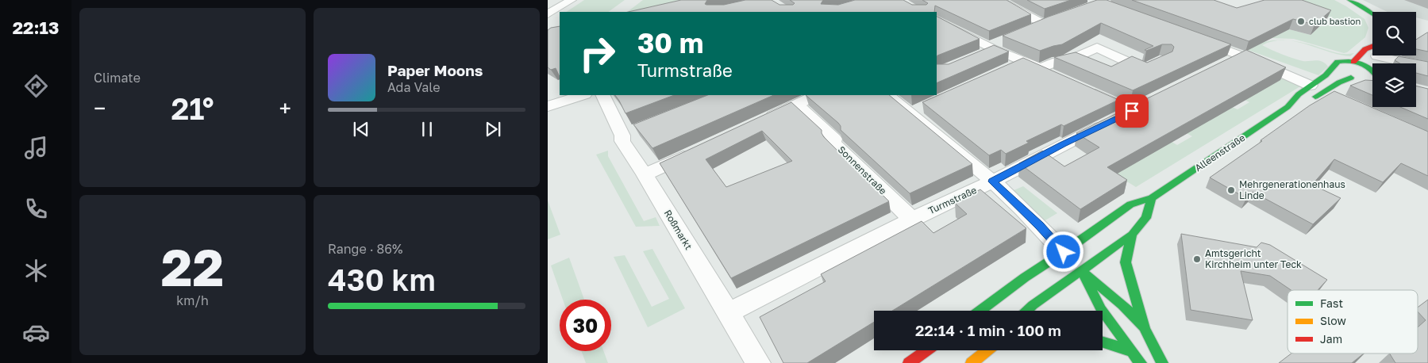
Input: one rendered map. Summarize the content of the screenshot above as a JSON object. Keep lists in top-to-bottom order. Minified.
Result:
{"streets":{"street":["Alleenstraße","Sonnenstraße","Turmstraße","Roßmarkt"]},"crossings":[["Sonnenstraße","Turmstraße"],["Turmstraße","Roßmarkt"]],"places":["club bastion","Mehrgenerationenhaus Linde","Amtsgericht Kirchheim unter Teck"],"legend":["Fast","Slow","Jam"],"page":{"tabs":"22:13","tile":["Climate",["22","km/h"],["Range · 86%","430 km"]],"turn":["30 m","Turmstraße"],"song":["Paper Moons","Ada Vale"],"heat":["−","21°","+"],"limit":"30","trip":"22:14 · 1 min · 100 m"}}
